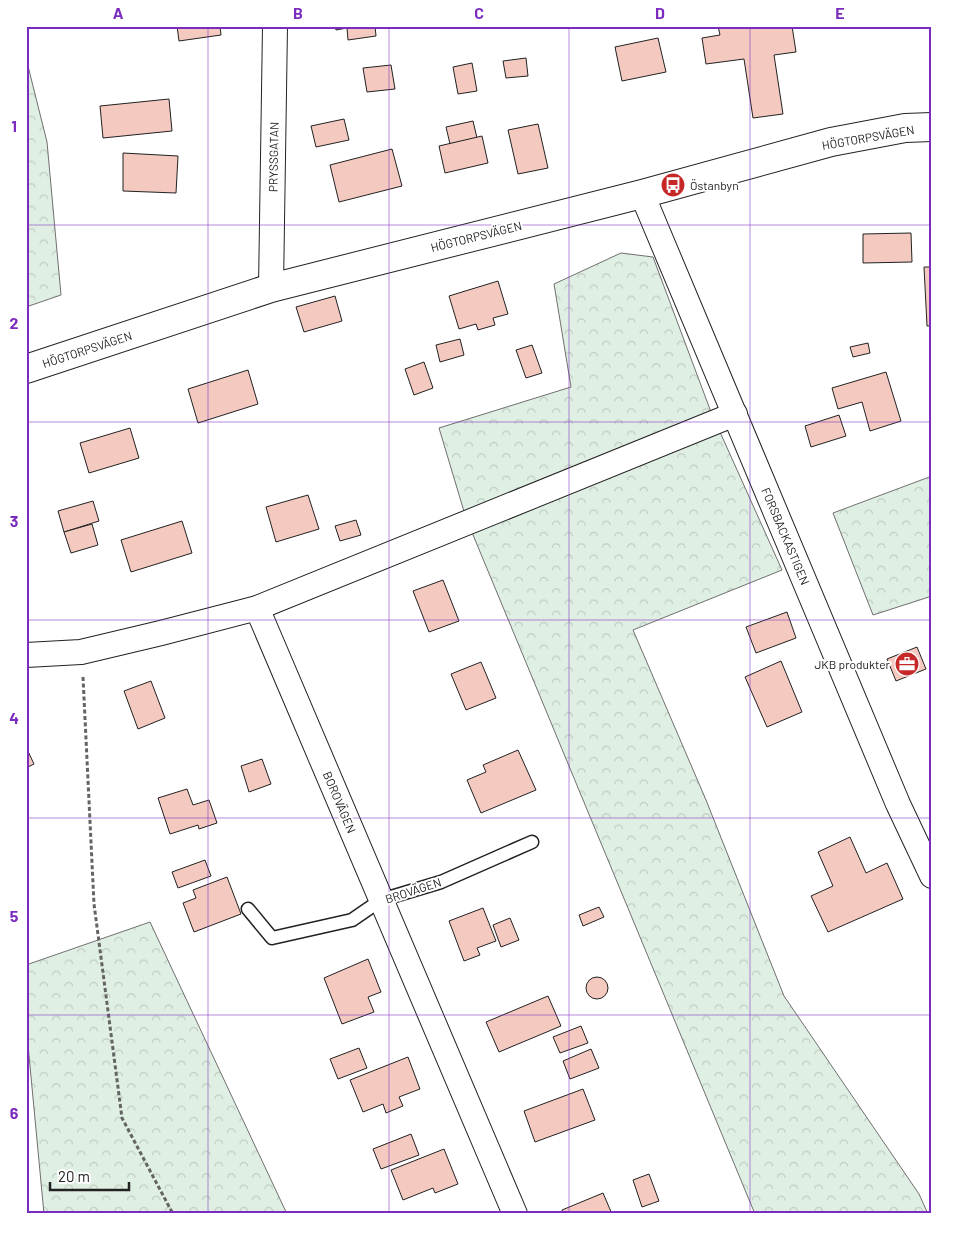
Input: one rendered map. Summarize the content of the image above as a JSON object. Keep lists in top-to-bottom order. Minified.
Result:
{"streets":{"street":["HÖGTORPSVÄGEN","PRYSSGATAN","FORSBACKASTIGEN","BOROVÄGEN"],"lane":["BROVÄGEN"]},"crossings":[["HÖGTORPSVÄGEN","PRYSSGATAN"],["HÖGTORPSVÄGEN","FORSBACKASTIGEN"],["BOROVÄGEN","BROVÄGEN"]],"places":{"bus stop":["Östanbyn"],"office":["JKB produkter"]},"scale_bar":"20 m","grid":{"columns":["A","B","C","D","E"],"rows":["1","2","3","4","5","6"]}}
